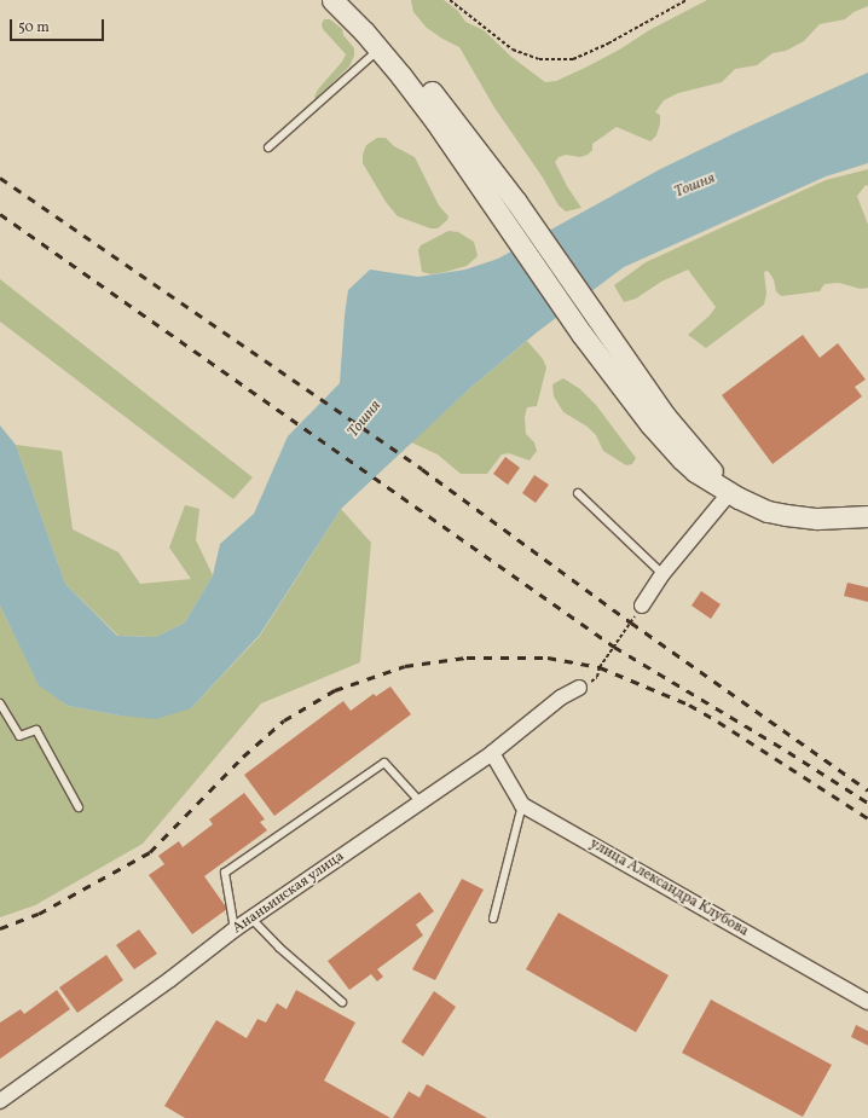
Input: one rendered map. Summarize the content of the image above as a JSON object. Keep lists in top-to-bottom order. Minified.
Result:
{"streets":{"street":["улица Александра Клубова","Ананьинская улица"]},"water":["Тошня"],"scale_bar":"50 m"}
